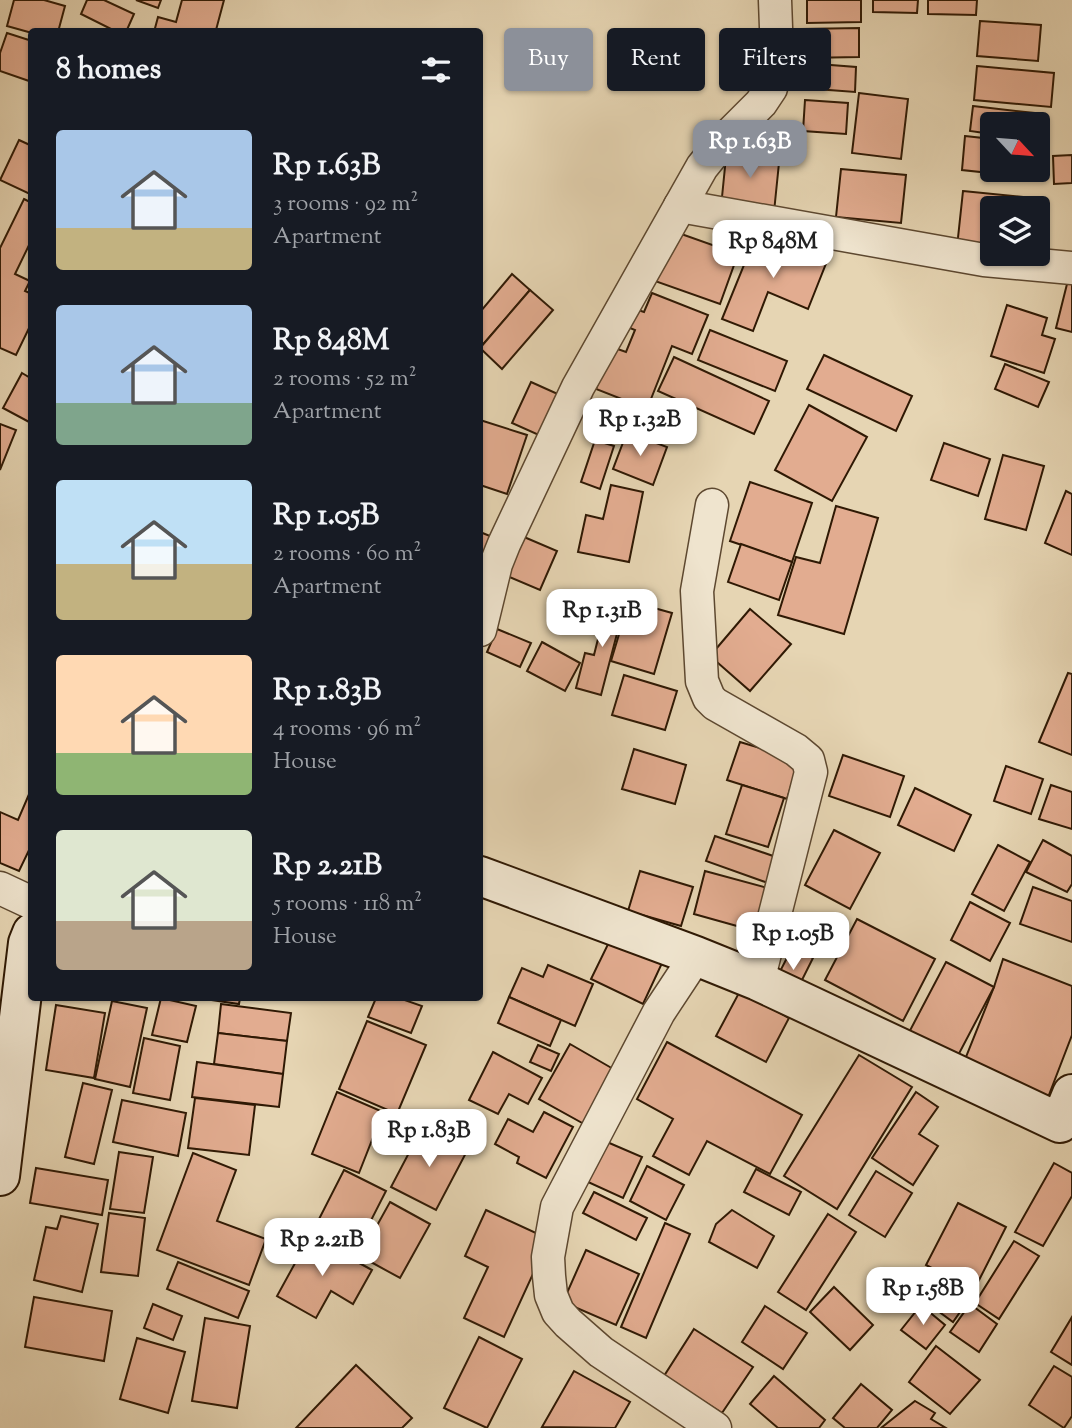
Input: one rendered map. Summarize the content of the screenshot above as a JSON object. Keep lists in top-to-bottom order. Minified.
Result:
{"north":"bottom right","page":{"chip":["Buy","Rent","Filters"],"heading":"8 homes","list":[{"name":"Rp 1.63B","note":"3 rooms · 92 m² · Apartment"},{"name":"Rp 848M","note":"2 rooms · 52 m² · Apartment"},{"name":"Rp 1.05B","note":"2 rooms · 60 m² · Apartment"},{"name":"Rp 1.83B","note":"4 rooms · 96 m² · House"},{"name":"Rp 2.21B","note":"5 rooms · 118 m² · House"}],"price":["Rp 1.63B","Rp 848M","Rp 1.32B","Rp 1.31B","Rp 1.05B","Rp 1.83B","Rp 2.21B","Rp 1.58B"]}}
